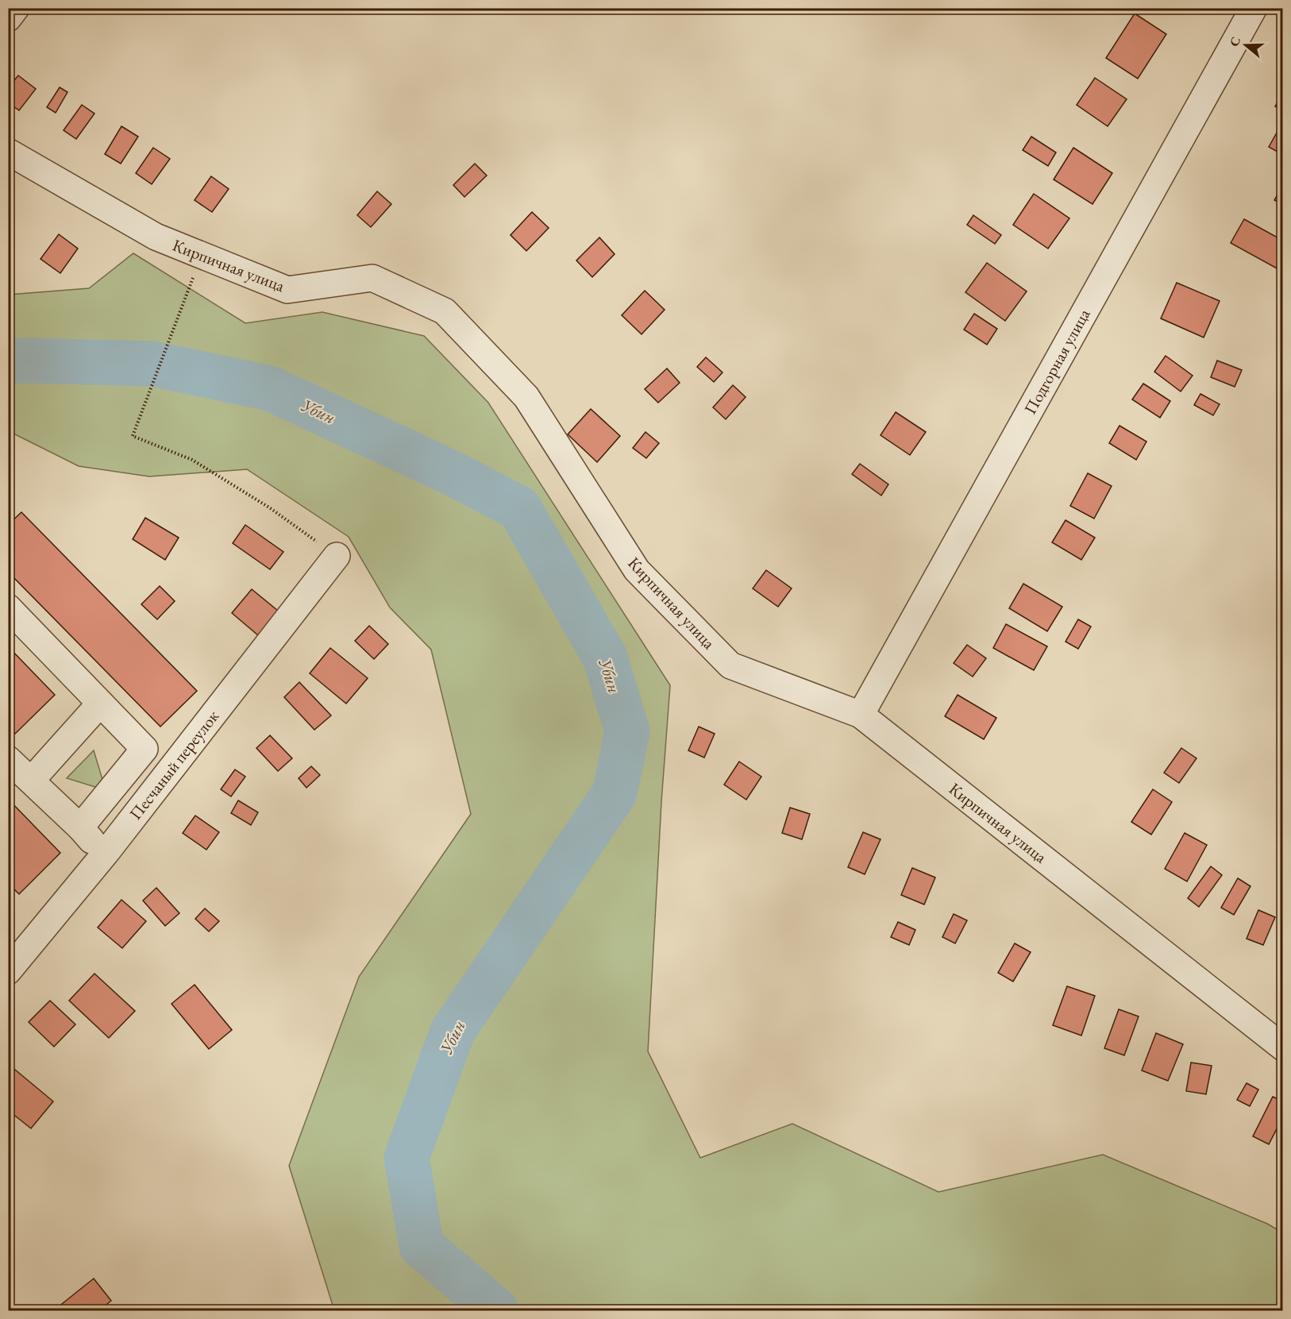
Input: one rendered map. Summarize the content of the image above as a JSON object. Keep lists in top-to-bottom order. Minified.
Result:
{"streets":{"street":["Кирпичная улица","Подгорная улица","Песчаный переулок"]},"crossings":[["Кирпичная улица","Подгорная улица"]],"water":["Убин"],"north":"left"}
